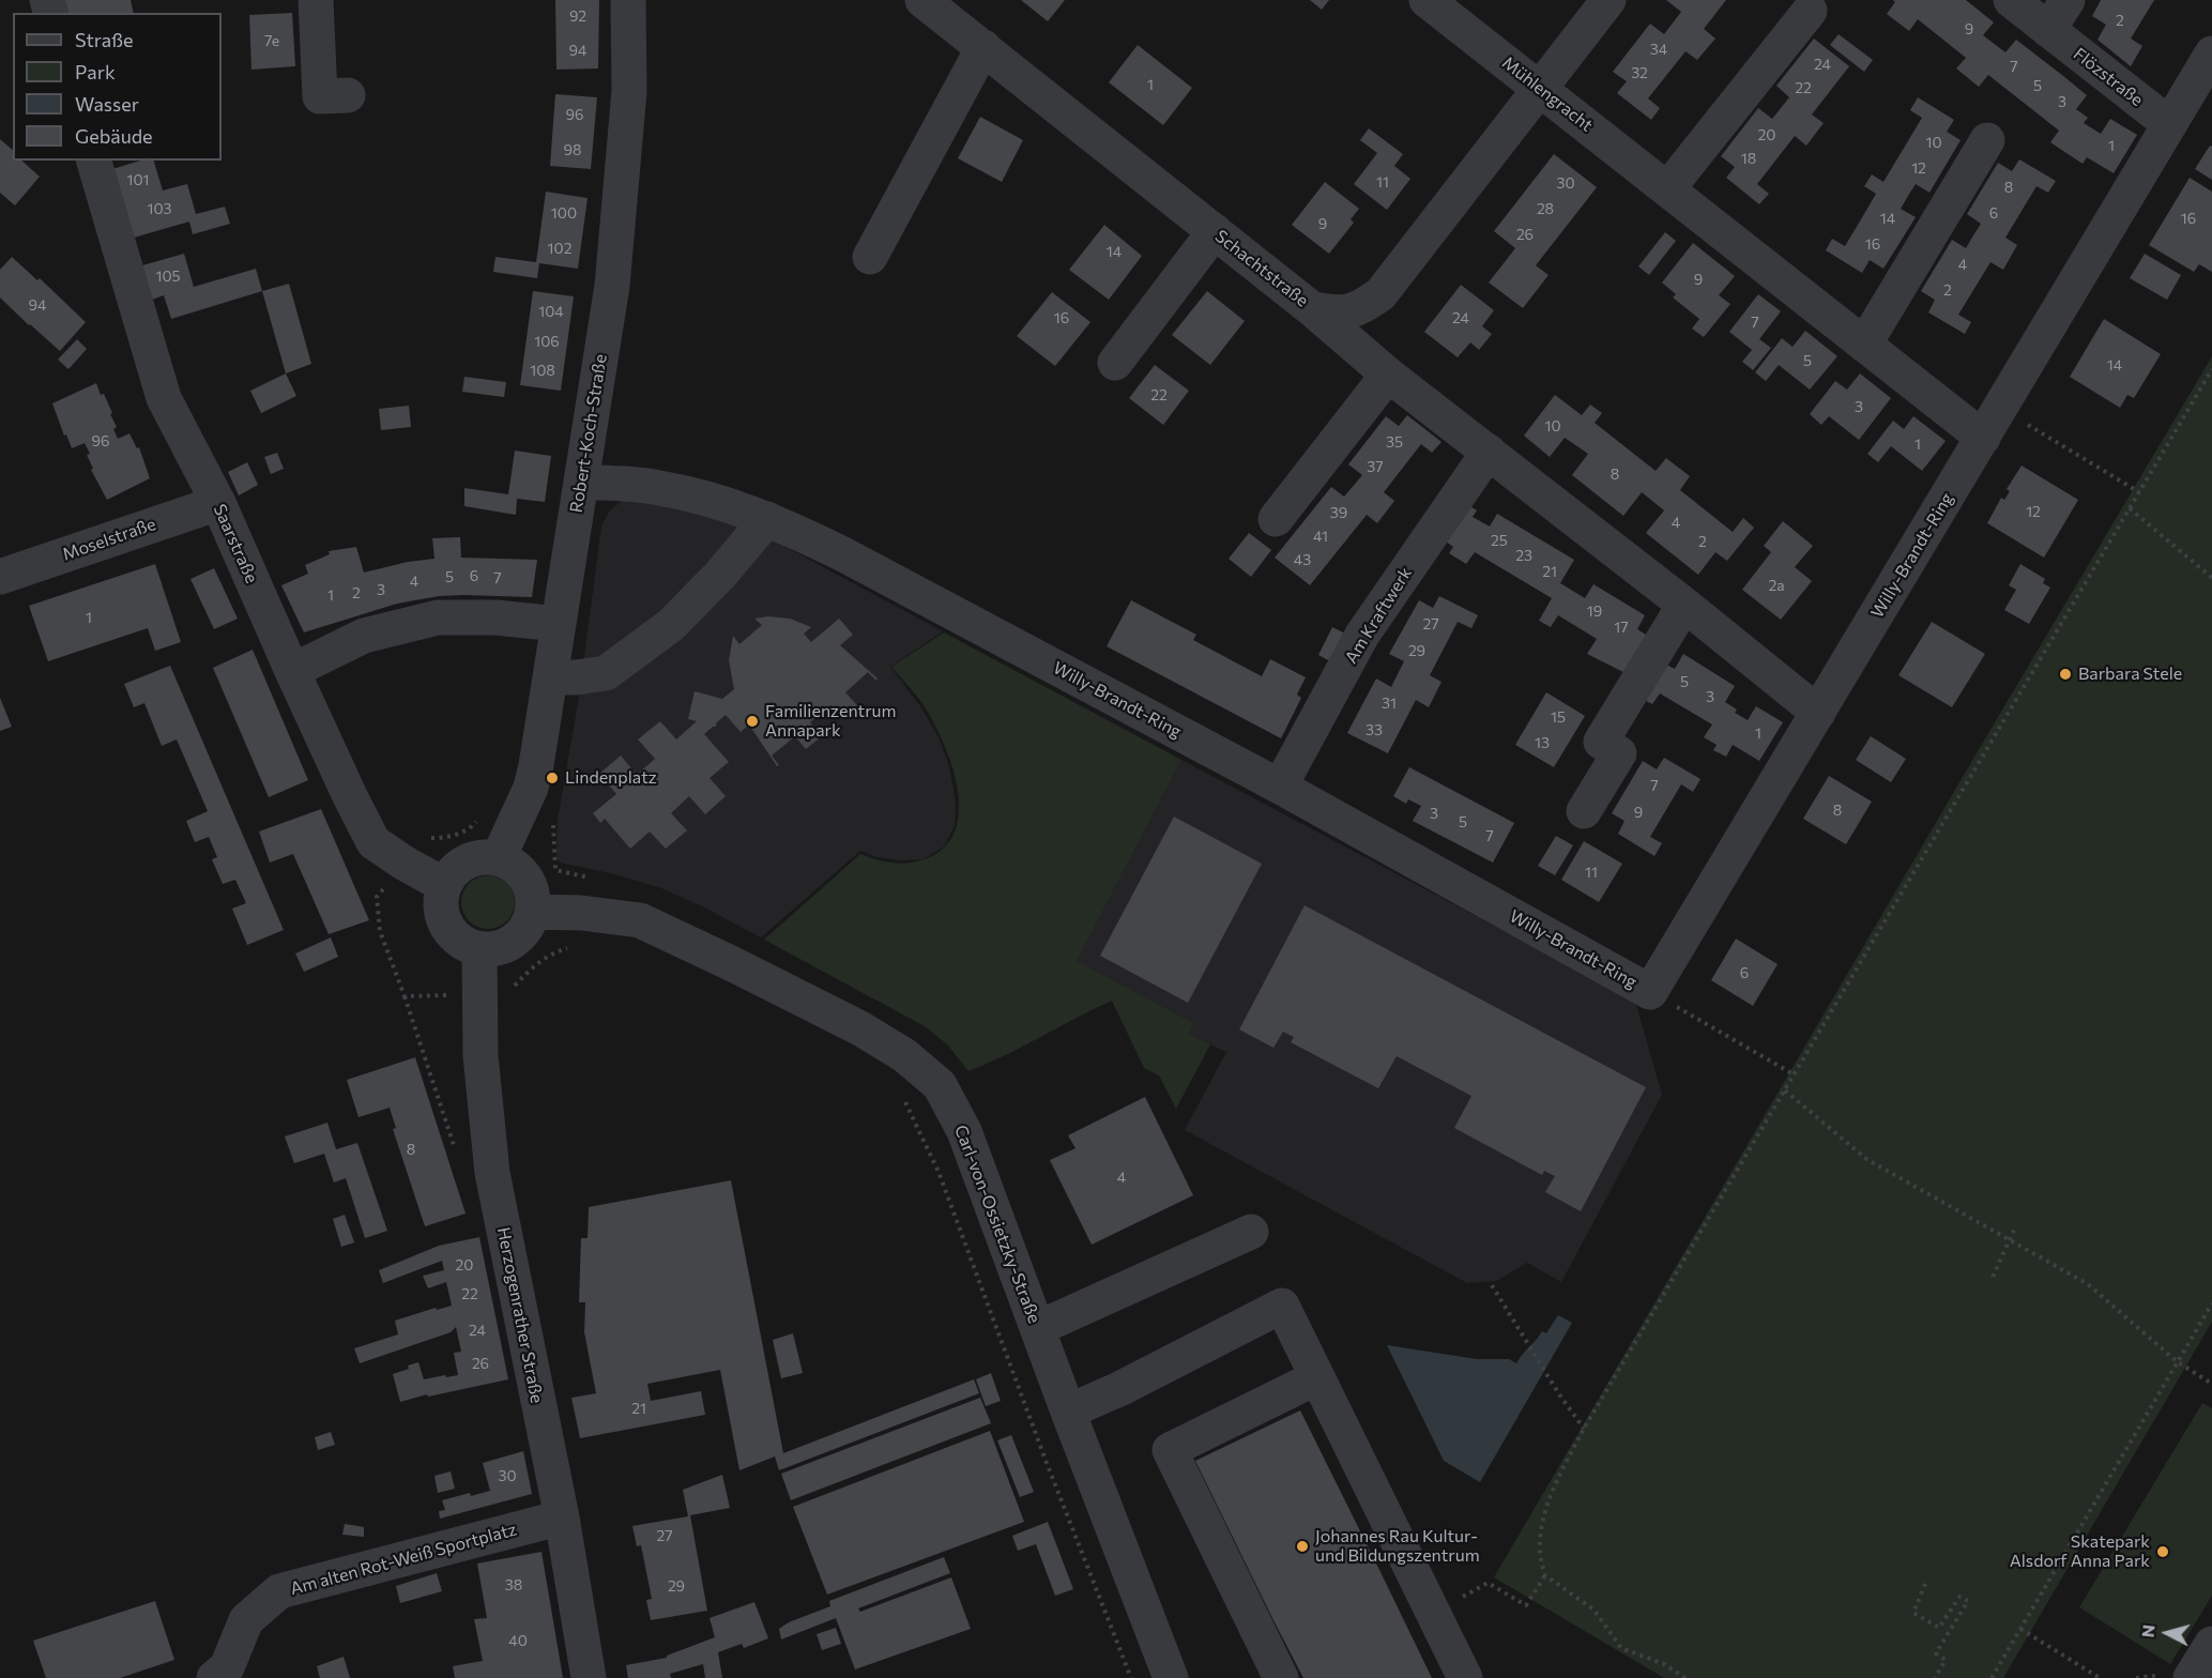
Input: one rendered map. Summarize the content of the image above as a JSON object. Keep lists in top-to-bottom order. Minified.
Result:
{"streets":{"street":["Flözstraße","Mühlengracht","Schachtstraße","Robert-Koch-Straße","Moselstraße","Saarstraße","Willy-Brandt-Ring","Am Kraftwerk","Carl-von-Ossietzky-Straße","Herzogenrather Straße","Am alten Rot-Weiß Sportplatz"]},"crossings":[["Flözstraße","Willy-Brandt-Ring"],["Mühlengracht","Schachtstraße"],["Mühlengracht","Willy-Brandt-Ring"],["Robert-Koch-Straße","Saarstraße"],["Robert-Koch-Straße","Willy-Brandt-Ring"],["Robert-Koch-Straße","Carl-von-Ossietzky-Straße"],["Robert-Koch-Straße","Herzogenrather Straße"],["Moselstraße","Saarstraße"],["Saarstraße","Carl-von-Ossietzky-Straße"],["Saarstraße","Herzogenrather Straße"],["Willy-Brandt-Ring","Am Kraftwerk"],["Carl-von-Ossietzky-Straße","Herzogenrather Straße"],["Herzogenrather Straße","Am alten Rot-Weiß Sportplatz"]],"places":["Barbara Stele","Familienzentrum Annapark","Lindenplatz","Johannes Rau Kultur- und Bildungszentrum","Skatepark Alsdorf Anna Park"],"house_numbers":["92","2","9","7e","34","94","24","7","32","1","5","22","3","96","20","10","1","98","18","12","101","11","30","8","103","28","100","6","14","16","9","26","16","102","14","4","105","9","2","94","104","16","24","7","106","5","14","108","22","3","10","96","35","1","37","8","12","39","4","41","25","2","23","43","21","6","5","7","4","2a","3","2","1","19","1","27","17","29","5","3","31","15","33","1","13","7","8","9","3","5","7","11","6","8","4","20","22","24","26","21","30","27","38","29","40"],"legend":["Straße","Park","Wasser","Gebäude"],"north":"left"}
